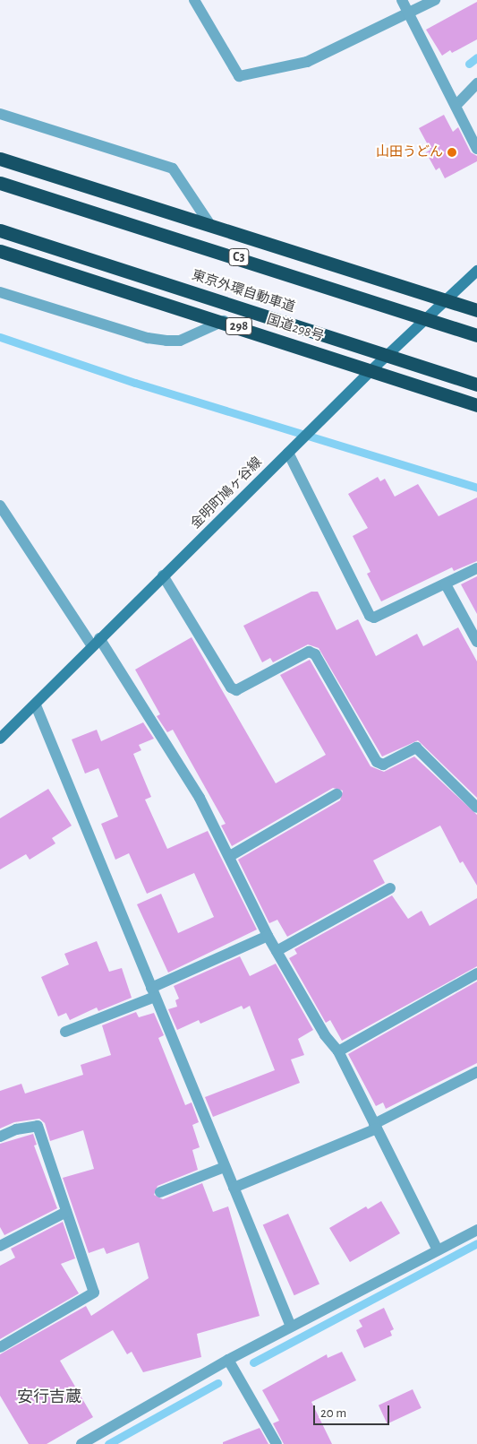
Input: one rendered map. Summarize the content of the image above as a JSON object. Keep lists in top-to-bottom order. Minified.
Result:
{"streets":{"highway":["C3","東京外環自動車道","298","国道298号"],"main road":["金明町鳩ヶ谷線"]},"crossings":[["国道298号","金明町鳩ヶ谷線"]],"districts":["安行吉蔵"],"places":["山田うどん"],"scale_bar":"20 m"}
